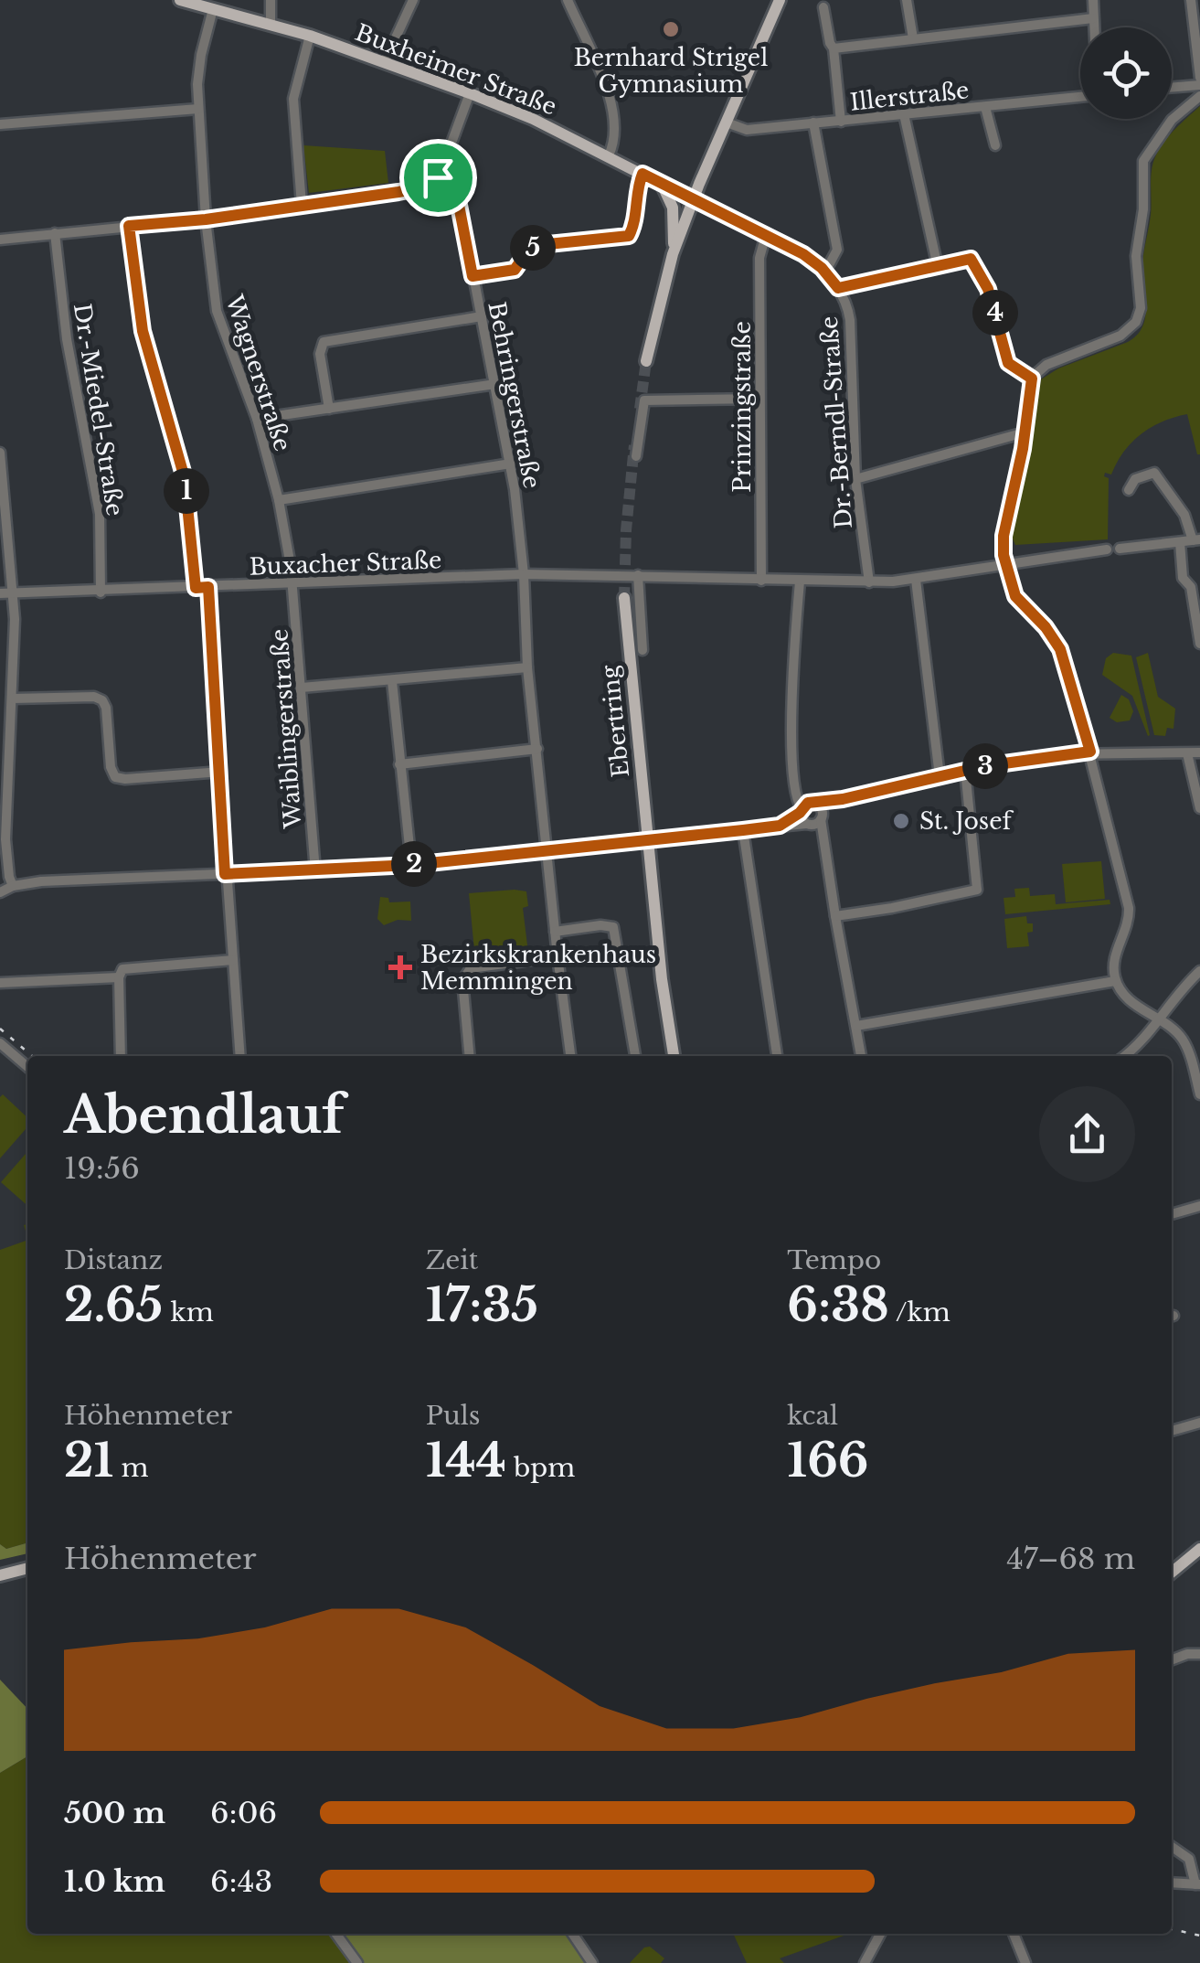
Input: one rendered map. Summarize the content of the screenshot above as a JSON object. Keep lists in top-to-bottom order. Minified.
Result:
{"streets":{"main road":["Buxheimer Straße","Ebertring"],"street":["Illerstraße","Wagnerstraße","Behringerstraße","Prinzingstraße","Dr.-Miedel-Straße","Dr.-Berndl-Straße","Buxacher Straße","Waiblingerstraße"]},"crossings":[["Buxheimer Straße","Wagnerstraße"],["Buxheimer Straße","Dr.-Berndl-Straße"],["Wagnerstraße","Buxacher Straße"],["Wagnerstraße","Waiblingerstraße"],["Behringerstraße","Buxacher Straße"],["Prinzingstraße","Dr.-Berndl-Straße"],["Prinzingstraße","Buxacher Straße"],["Dr.-Miedel-Straße","Buxacher Straße"],["Dr.-Berndl-Straße","Buxacher Straße"],["Buxacher Straße","Waiblingerstraße"]],"places":{"other":["Bernhard Strigel Gymnasium","St. Josef"],"health":["Bezirkskrankenhaus Memmingen"]},"page":{"pins":["5","4","1","3","2"],"heading":["Abendlauf","19:56"],"stats":[["Distanz","2.65 km"],["Zeit","17:35"],["Tempo","6:38 /km"],["Höhenmeter","21 m"],["Puls","144 bpm"],["kcal","166"]],"chart":["Höhenmeter","47–68 m"],"list":[{"name":"500 m","note":"6:06"},{"name":"1.0 km","note":"6:43"}]}}
